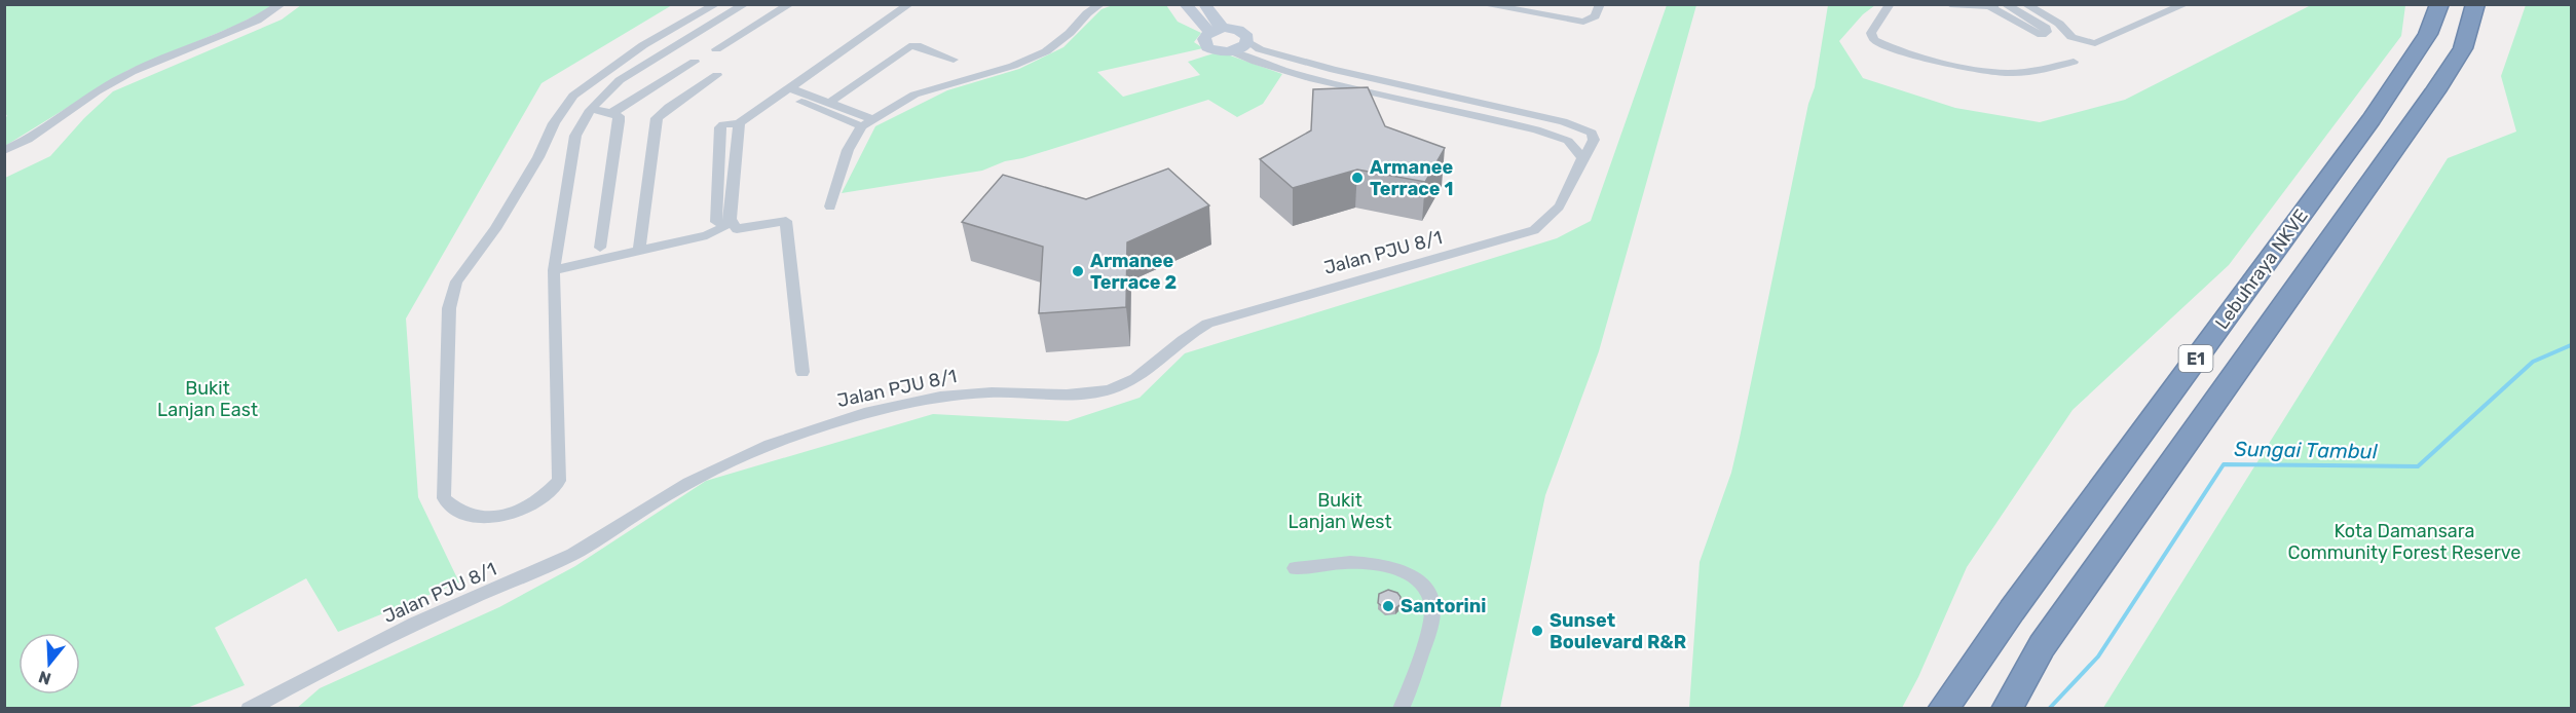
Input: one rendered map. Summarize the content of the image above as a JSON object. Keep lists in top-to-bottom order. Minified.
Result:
{"streets":{"highway":["Lebuhraya NKVE","E1"],"street":["Jalan PJU 8/1"]},"water":["Sungai Tambul"],"parks":["Bukit Lanjan East","Bukit Lanjan West","Kota Damansara Community Forest Reserve"],"places":["Armanee Terrace 1","Armanee Terrace 2","Santorini","Sunset Boulevard R&R"],"north":"bottom"}
